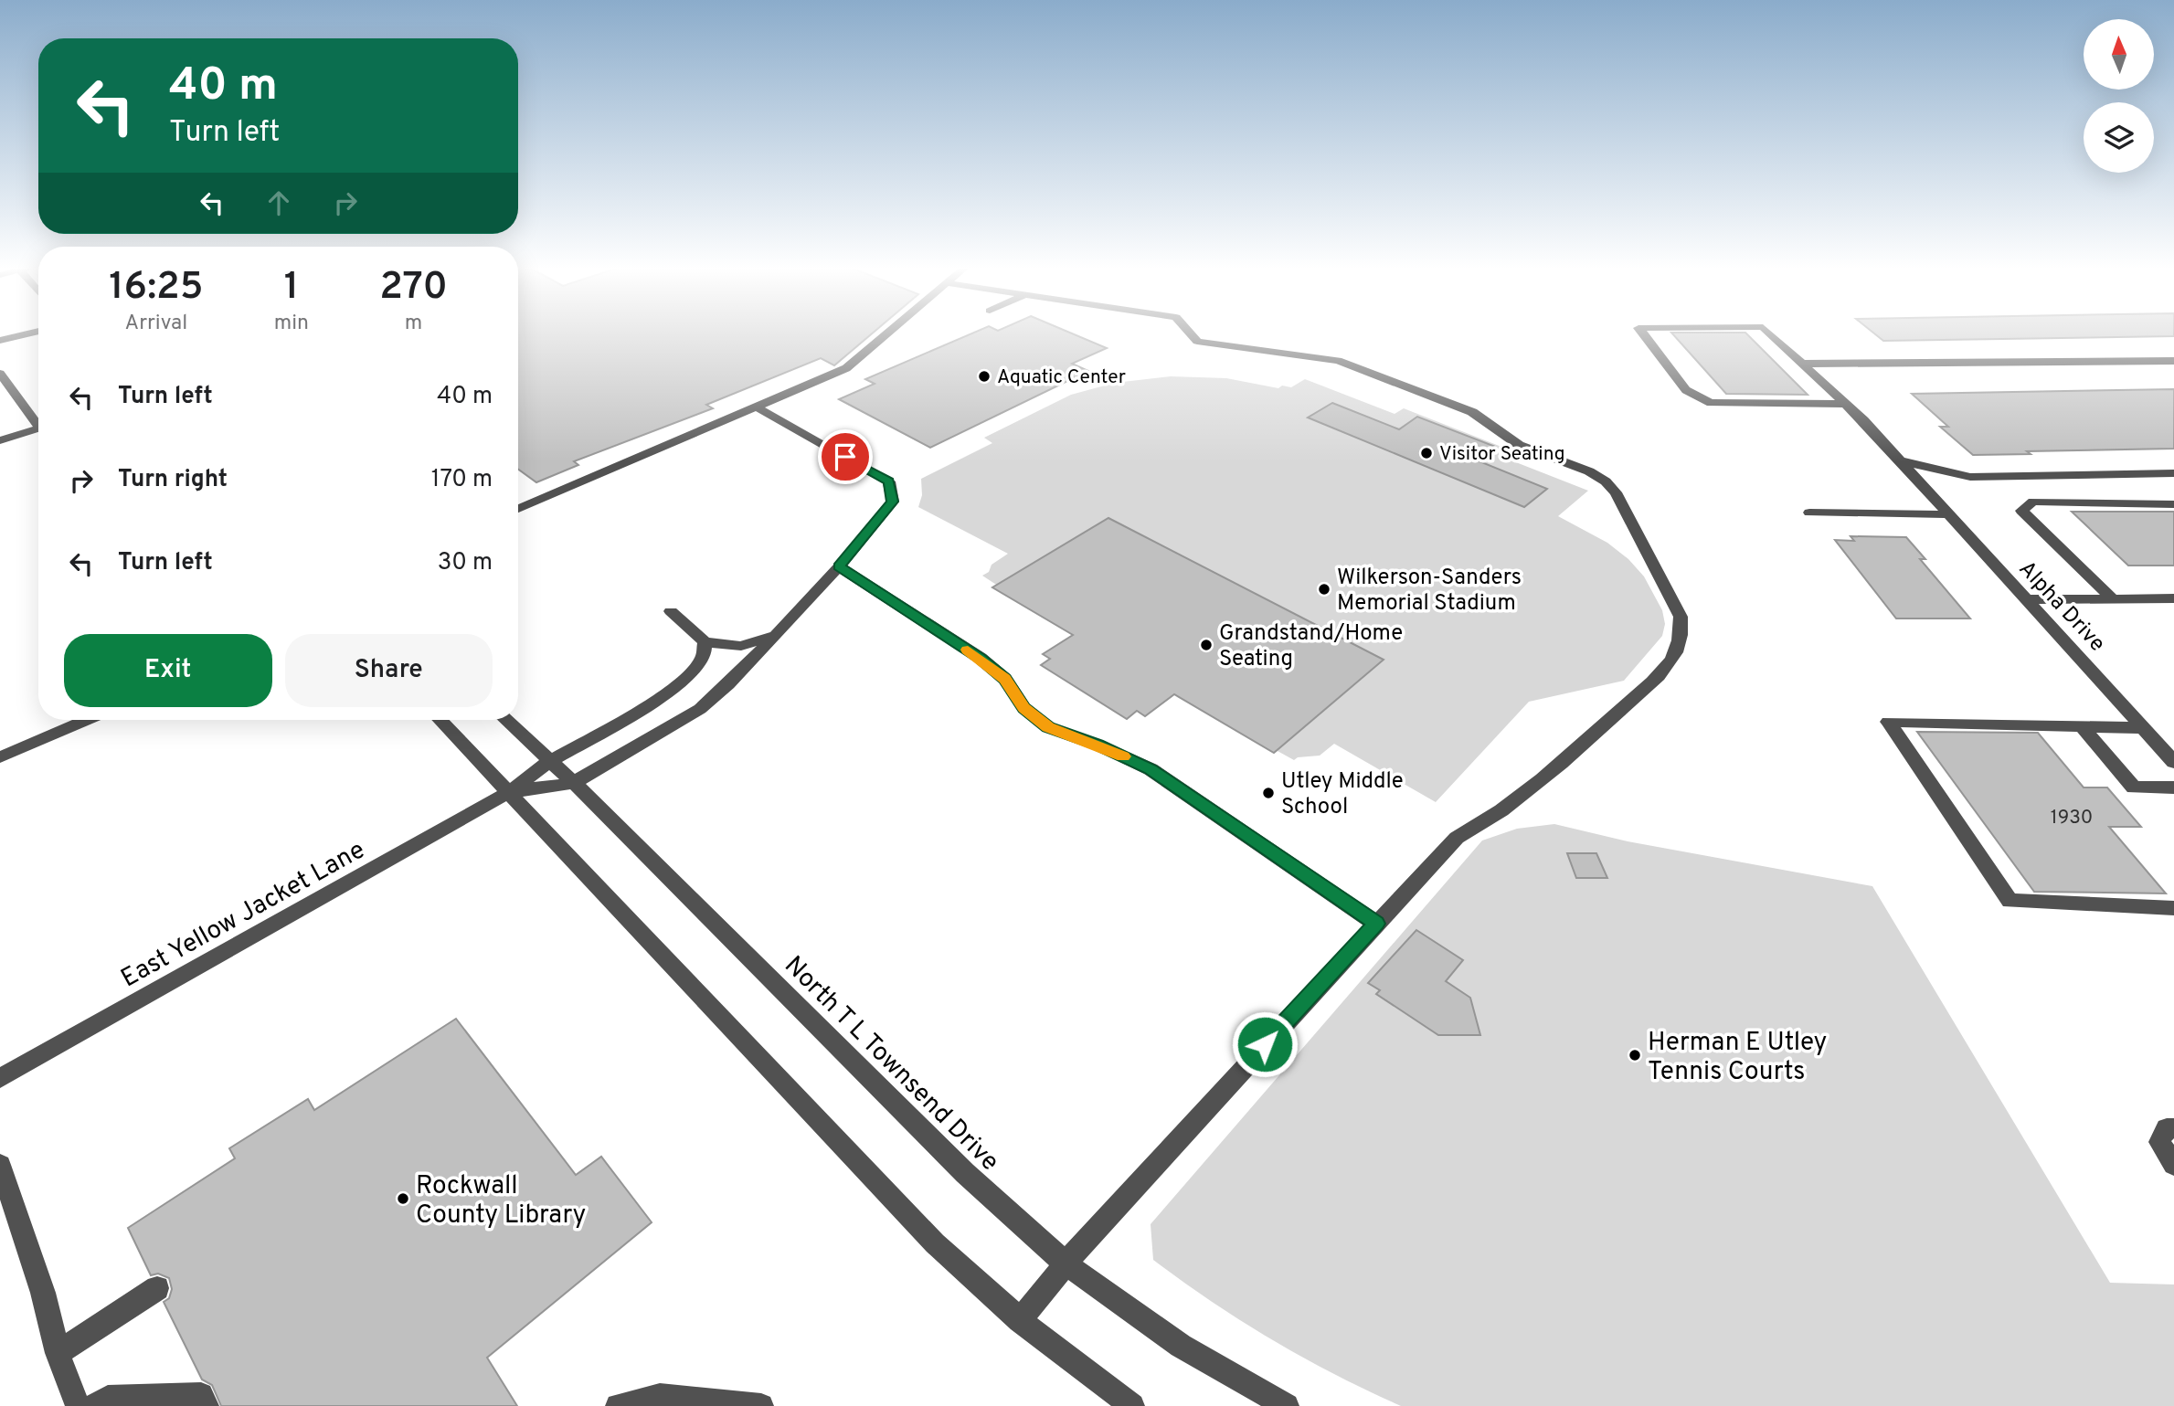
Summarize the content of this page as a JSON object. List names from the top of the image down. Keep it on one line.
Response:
{"streets":{"street":["Alpha Drive","East Yellow Jacket Lane","North T L Townsend Drive"]},"places":["Aquatic Center","Visitor Seating","Wilkerson-Sanders Memorial Stadium","Grandstand/Home Seating","Utley Middle School","Herman E Utley Tennis Courts","Rockwall County Library"],"house_numbers":["1930"],"north":"top","page":{"turn":["40 m","Turn left"],"eta":["16:25","Arrival","1","min","270","m"],"list":[{"name":"Turn left","value":"40 m"},{"name":"Turn right","value":"170 m"},{"name":"Turn left","value":"30 m"}],"buttons":["Exit","Share"]}}
